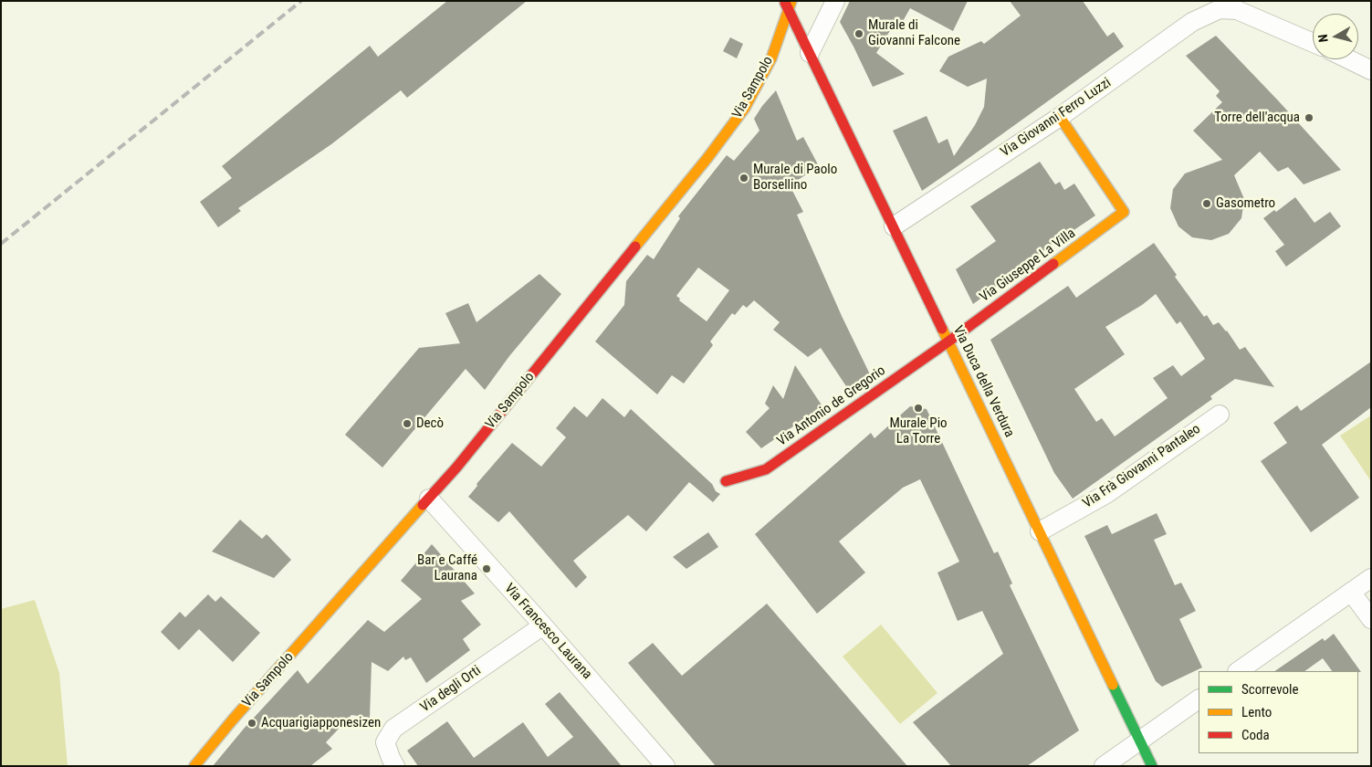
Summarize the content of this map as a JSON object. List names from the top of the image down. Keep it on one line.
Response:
{"streets":{"street":["Via Sampolo","Via Giovanni Ferro Luzzi","Via Giuseppe La Villa","Via Duca della Verdura","Via Antonio de Gregorio","Via Frà Giovanni Pantaleo","Via Francesco Laurana","Via degli Orti"]},"crossings":[["Via Sampolo","Via Duca della Verdura"],["Via Sampolo","Via Francesco Laurana"],["Via Giovanni Ferro Luzzi","Via Giuseppe La Villa"],["Via Giovanni Ferro Luzzi","Via Duca della Verdura"],["Via Giuseppe La Villa","Via Duca della Verdura"],["Via Giuseppe La Villa","Via Antonio de Gregorio"],["Via Duca della Verdura","Via Antonio de Gregorio"],["Via Duca della Verdura","Via Frà Giovanni Pantaleo"],["Via Francesco Laurana","Via degli Orti"]],"places":["Murale di Giovanni Falcone","Torre dell'acqua","Murale di Paolo Borsellino","Gasometro","Murale Pio La Torre","Decò","Bar e Caffé Laurana","Acquarigiapponesizen"],"legend":["Scorrevole","Lento","Coda"],"north":"left"}
